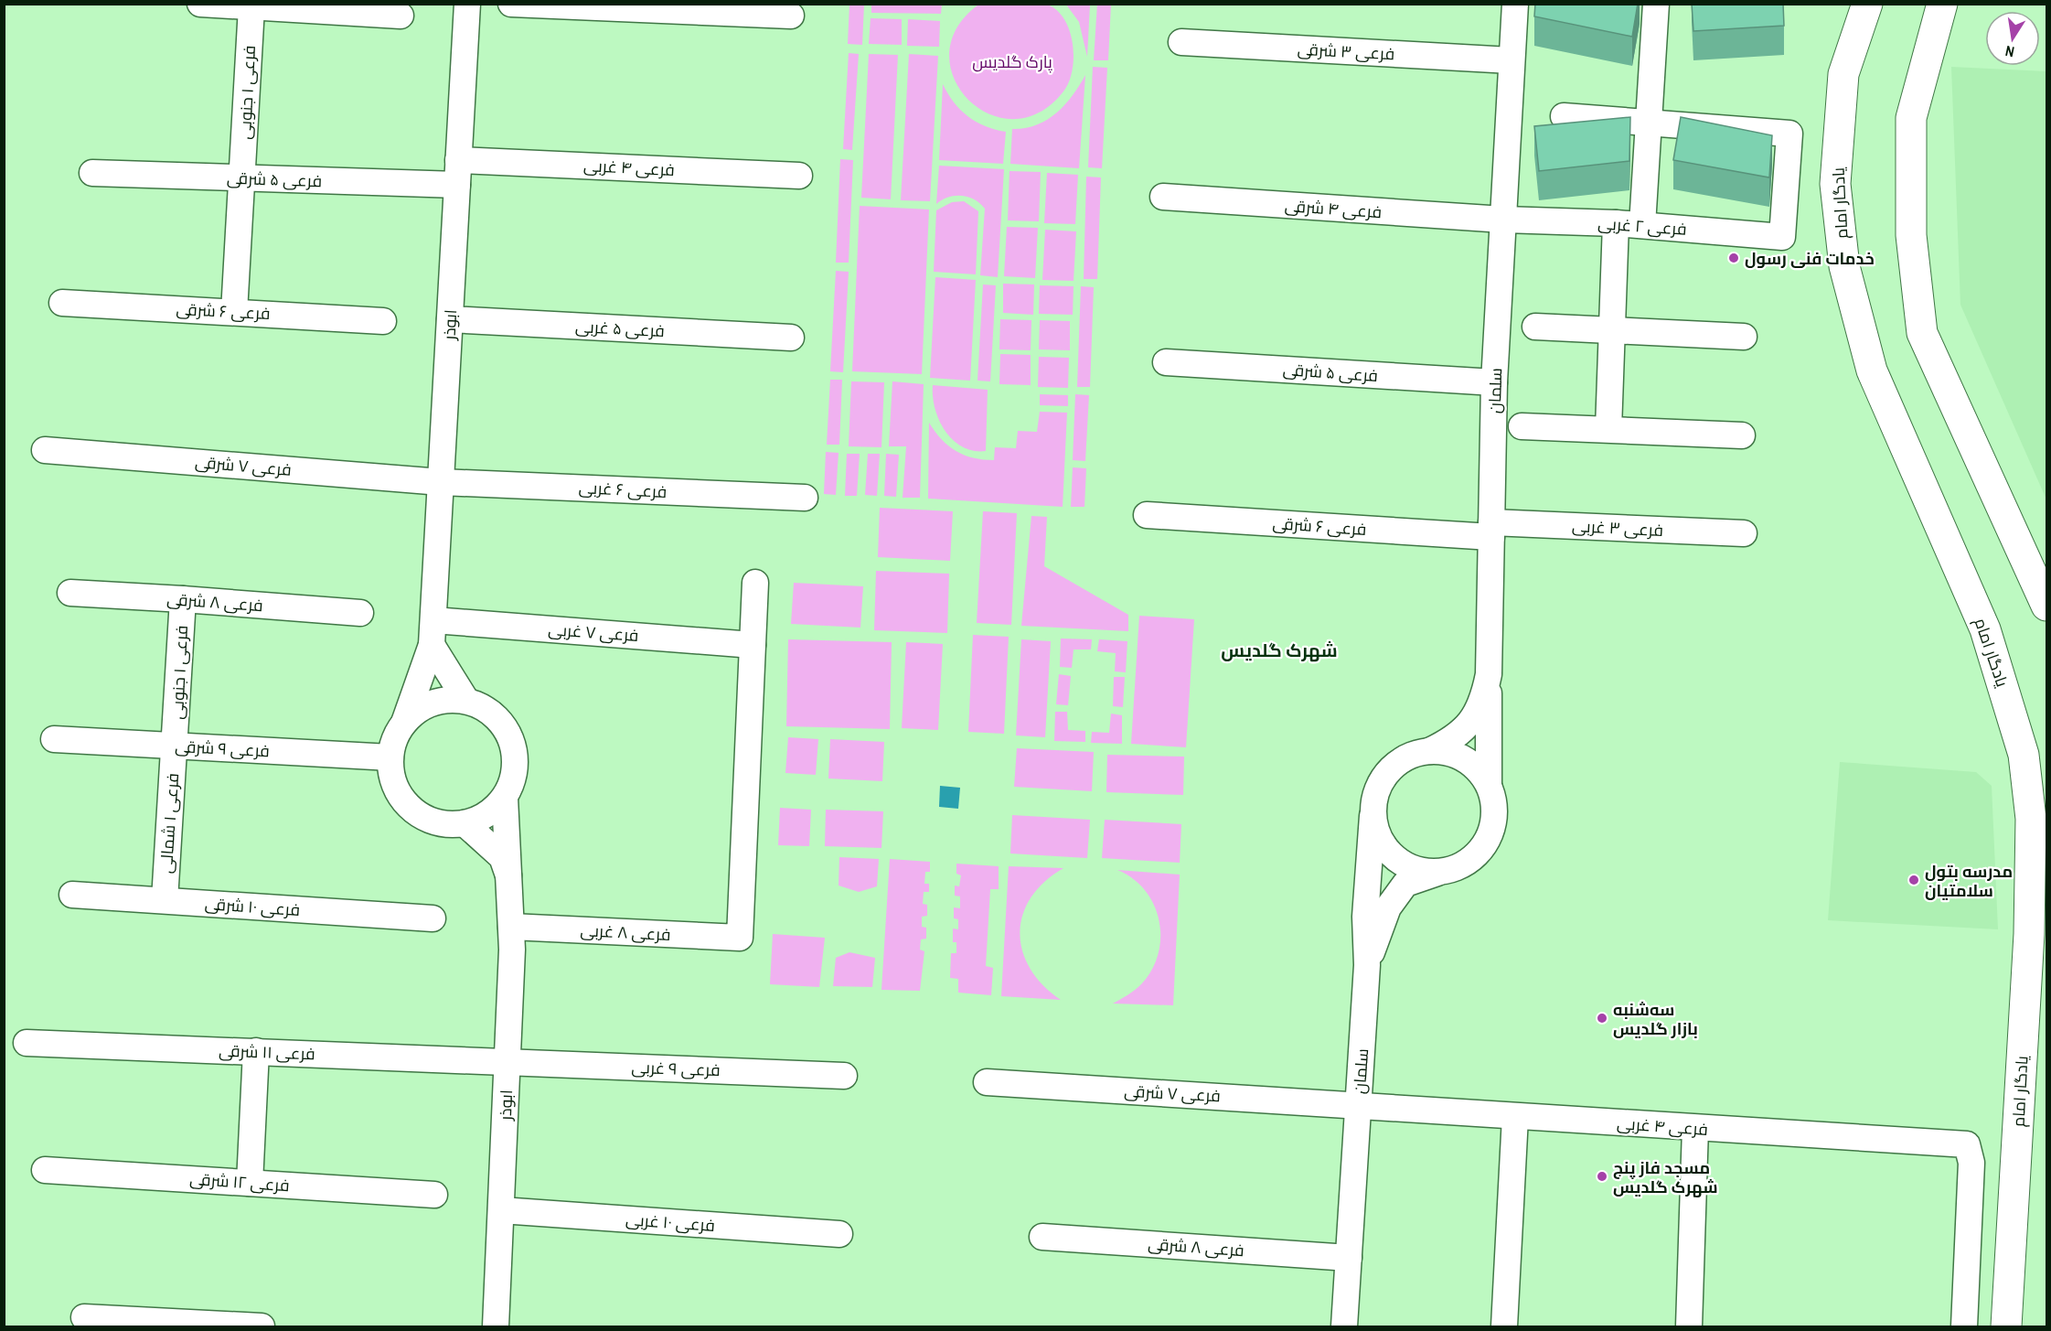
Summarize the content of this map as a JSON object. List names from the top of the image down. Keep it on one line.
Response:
{"streets":{"main road":["یادگار امام"],"street":["فرعی ۳ شرقی","فرعی ۱ جنوبی","فرعی ۴ غربی","فرعی ۵ شرقی","فرعی ۴ شرقی","فرعی ۲ غربی","فرعی ۶ شرقی","ابوذر","فرعی ۵ غربی","سلمان","فرعی ۷ شرقی","فرعی ۶ غربی","فرعی ۳ غربی","فرعی ۸ شرقی","فرعی ۷ غربی","فرعی ۹ شرقی","فرعی ۱ شمالی","فرعی ۱۰ شرقی","فرعی ۸ غربی","فرعی ۱۱ شرقی","فرعی ۹ غربی","فرعی ۱۲ شرقی","فرعی ۱۰ غربی"]},"crossings":[["فرعی ۳ شرقی","سلمان"],["فرعی ۱ جنوبی","فرعی ۵ شرقی"],["فرعی ۱ جنوبی","فرعی ۸ شرقی"],["فرعی ۱ جنوبی","فرعی ۹ شرقی"],["فرعی ۱ جنوبی","فرعی ۱ شمالی"],["فرعی ۴ غربی","فرعی ۵ شرقی"],["فرعی ۴ غربی","ابوذر"],["فرعی ۴ غربی","سلمان"],["فرعی ۴ غربی","فرعی ۷ شرقی"],["فرعی ۵ شرقی","ابوذر"],["فرعی ۵ شرقی","سلمان"],["فرعی ۴ شرقی","فرعی ۲ غربی"],["فرعی ۴ شرقی","سلمان"],["فرعی ۲ غربی","سلمان"],["فرعی ۶ شرقی","سلمان"],["فرعی ۶ شرقی","فرعی ۳ غربی"],["ابوذر","فرعی ۵ غربی"],["ابوذر","فرعی ۷ شرقی"],["ابوذر","فرعی ۶ غربی"],["ابوذر","فرعی ۷ غربی"],["ابوذر","فرعی ۹ شرقی"],["ابوذر","فرعی ۸ غربی"],["ابوذر","فرعی ۱۱ شرقی"],["ابوذر","فرعی ۹ غربی"],["ابوذر","فرعی ۱۰ غربی"],["سلمان","فرعی ۷ شرقی"],["سلمان","فرعی ۳ غربی"],["سلمان","فرعی ۸ شرقی"],["فرعی ۷ شرقی","فرعی ۶ غربی"],["فرعی ۷ غربی","فرعی ۸ غربی"],["فرعی ۹ شرقی","فرعی ۱ شمالی"],["فرعی ۱ شمالی","فرعی ۱۰ شرقی"],["فرعی ۱۱ شرقی","فرعی ۹ غربی"]],"districts":["شهرک گلدیس"],"parks":["پارک گلدیس"],"places":["خدمات فنی رسول","مدرسه بتول سلامتیان","سه‌شنبه بازار گلدیس","مسجد فاز پنج شهرک گلدیس"],"north":"bottom"}
